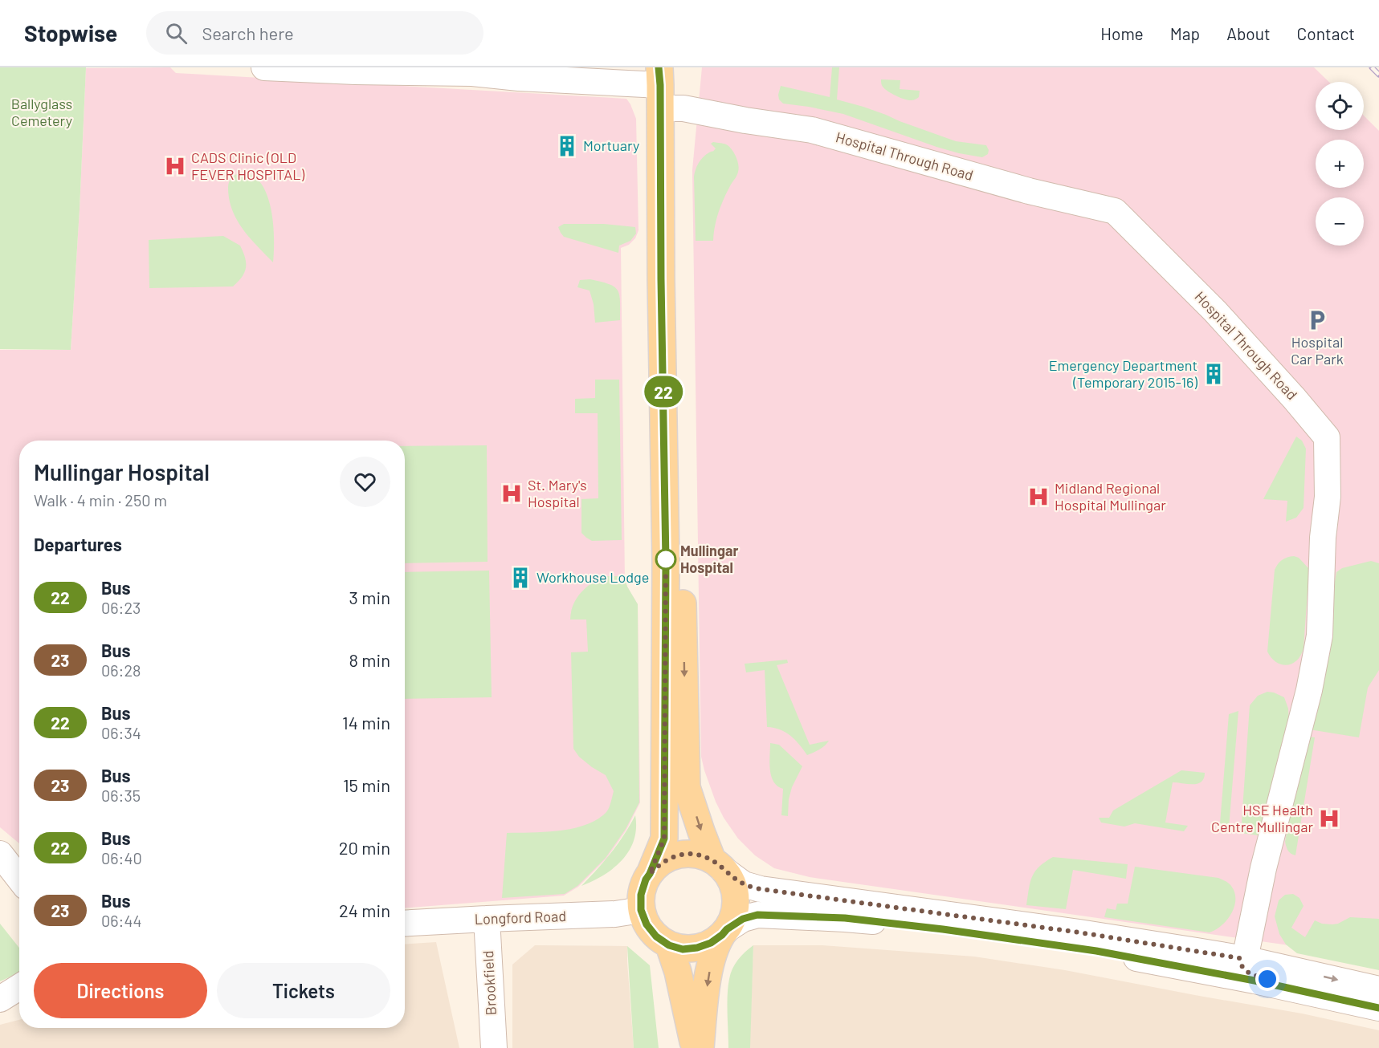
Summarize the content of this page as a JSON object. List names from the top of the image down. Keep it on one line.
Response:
{"streets":{"street":["Hospital Through Road","Longford Road","Brookfield"]},"crossings":[["Longford Road","Brookfield"]],"parks":["Ballyglass Cemetery"],"places":{"building":["Mortuary","Emergency Department (Temporary 2015-16)","Workhouse Lodge"],"hospital":["CADS Clinic (OLD FEVER HOSPITAL)","St. Mary's Hospital","Midland Regional Hospital Mullingar","HSE Health Centre Mullingar"],"parking":["Hospital Car Park"],"other":["Mullingar Hospital"]},"lines":["bus line 22"],"page":{"header":"Stopwise","search":"Search here","nav":["Home","Map","About","Contact"],"on_map":"22","map_buttons":["+","−"],"heading":[["Mullingar Hospital","Walk · 4 min · 250 m"],"Departures"],"list":[{"mark":"22","name":"Bus","note":"06:23","value":"3 min"},{"mark":"23","name":"Bus","note":"06:28","value":"8 min"},{"mark":"22","name":"Bus","note":"06:34","value":"14 min"},{"mark":"23","name":"Bus","note":"06:35","value":"15 min"},{"mark":"22","name":"Bus","note":"06:40","value":"20 min"},{"mark":"23","name":"Bus","note":"06:44","value":"24 min"}],"buttons":["Directions","Tickets"]}}
